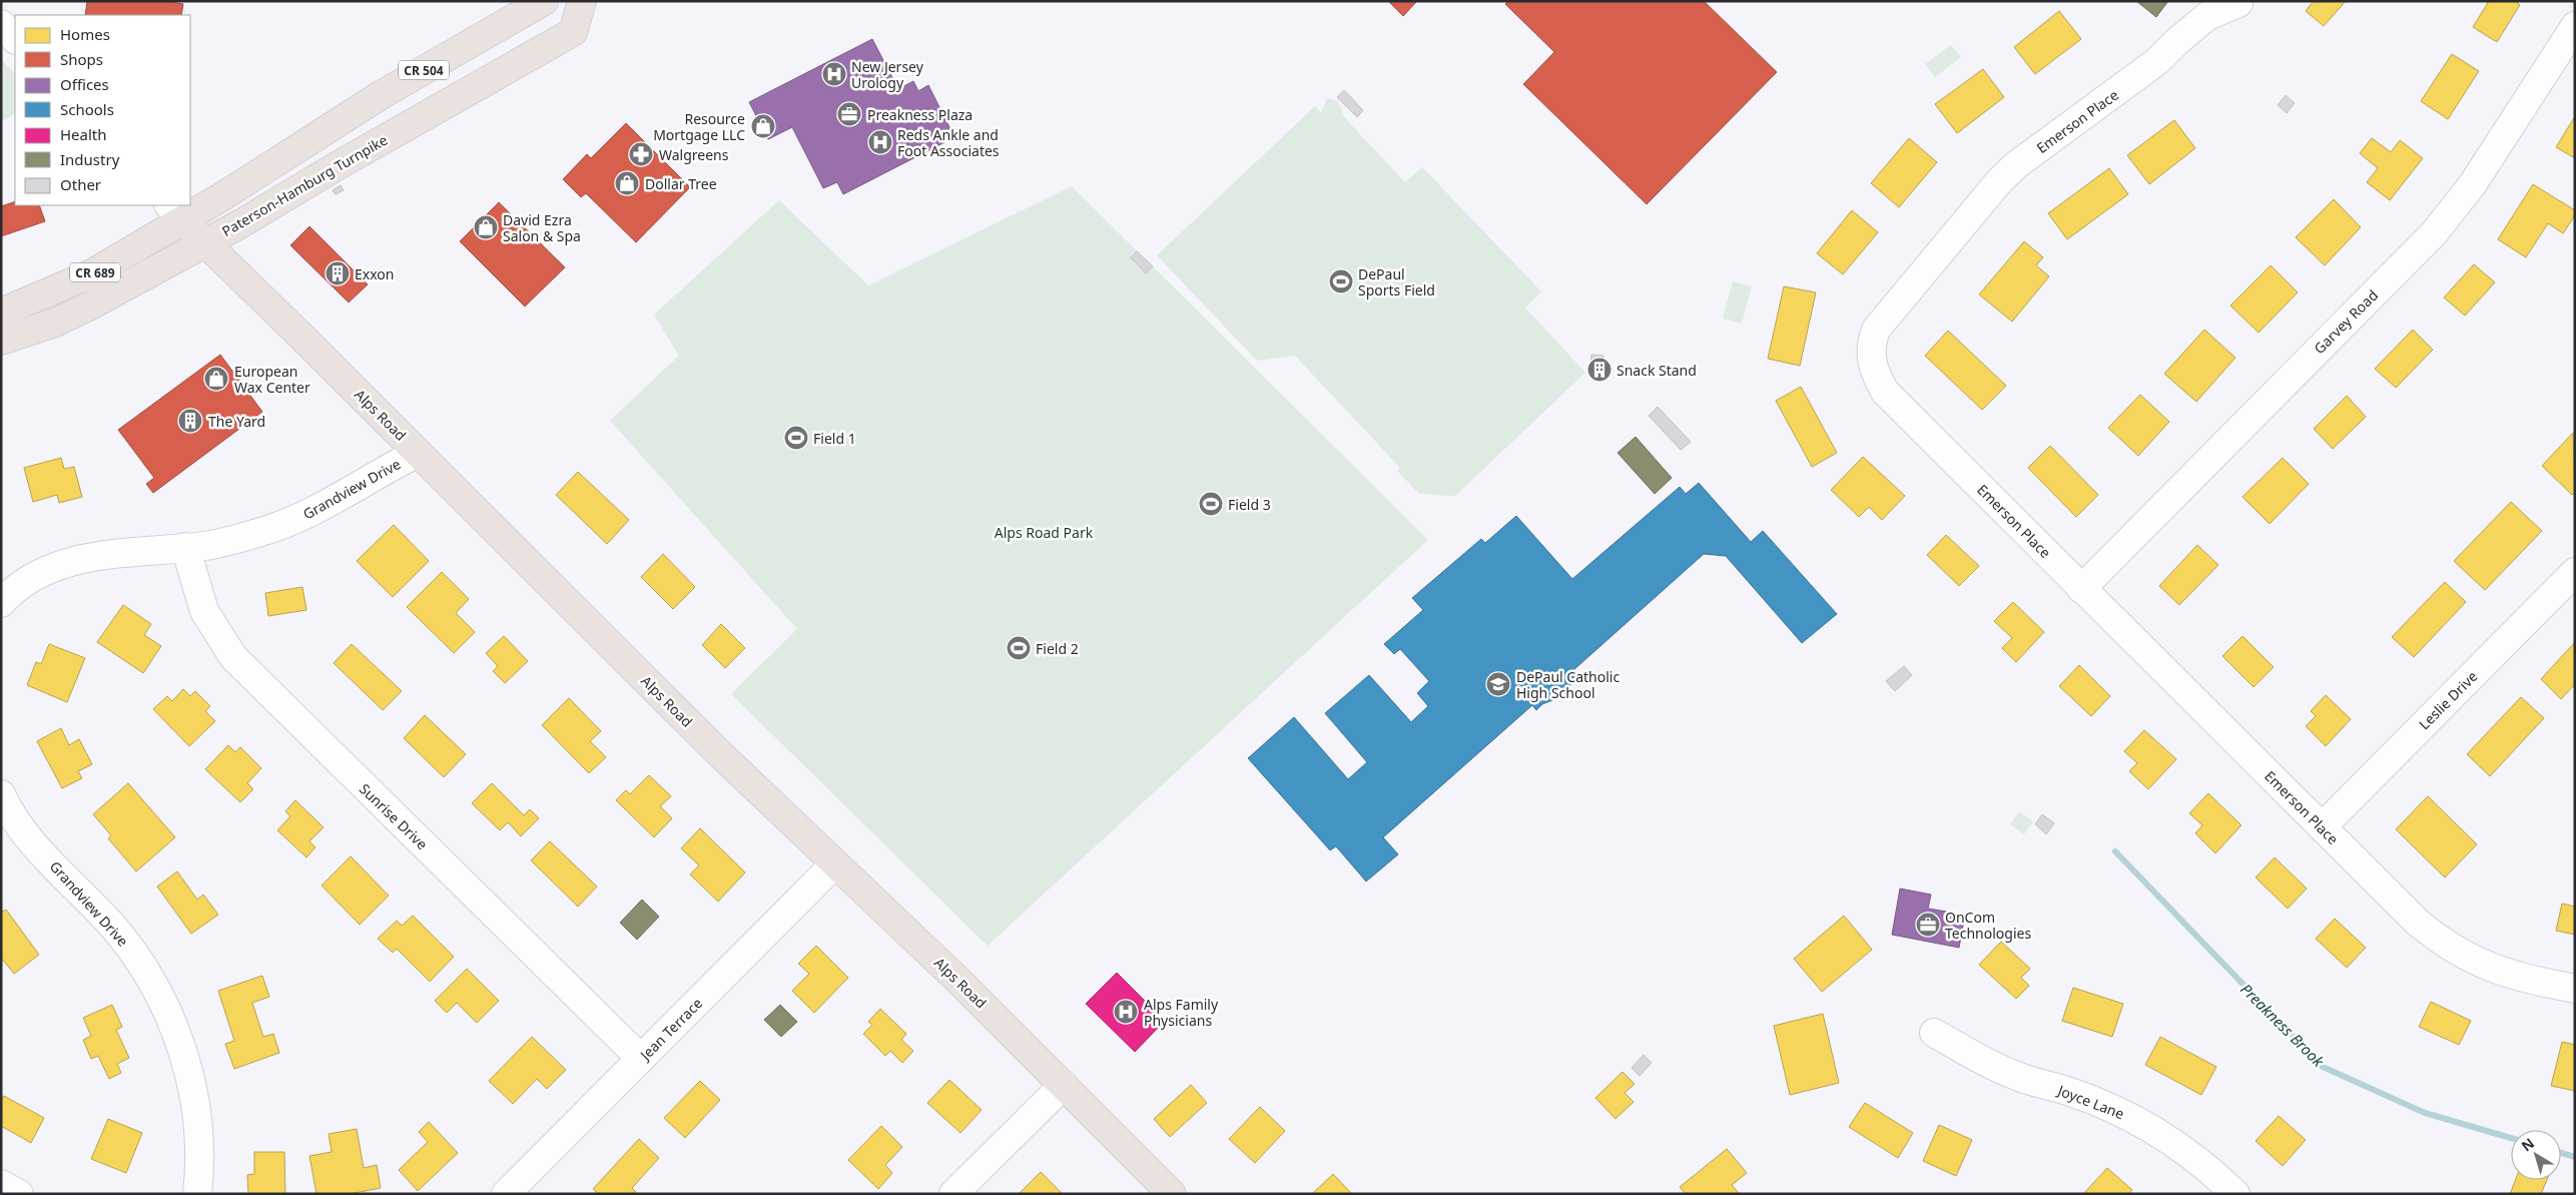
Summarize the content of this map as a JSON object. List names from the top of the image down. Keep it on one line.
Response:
{"streets":{"main road":["CR 504","Paterson-Hamburg Turnpike","CR 689","Alps Road"],"street":["Emerson Place","Garvey Road","Grandview Drive","Leslie Drive","Sunrise Drive","Jean Terrace","Joyce Lane"]},"crossings":[["CR 504","CR 689"],["CR 504","Alps Road"],["Emerson Place","Garvey Road"],["Emerson Place","Leslie Drive"],["Paterson-Hamburg Turnpike","Alps Road"],["CR 689","Alps Road"],["Alps Road","Grandview Drive"],["Alps Road","Jean Terrace"],["Grandview Drive","Sunrise Drive"],["Sunrise Drive","Jean Terrace"]],"water":["Preakness Brook"],"parks":["Alps Road Park"],"places":{"hospital":["New Jersey Urology","Reds Ankle and Foot Associates","Alps Family Physicians"],"office":["Preakness Plaza","OnCom Technologies"],"shop":["Resource Mortgage LLC","Dollar Tree","David Ezra Salon & Spa","European Wax Center"],"pharmacy":["Walgreens"],"building":["Exxon","Snack Stand","The Yard"],"sports":["DePaul Sports Field","Field 1","Field 3","Field 2"],"school or university":["DePaul Catholic High School"]},"legend":["Homes","Shops","Offices","Schools","Health","Industry","Other"],"north":"top left"}
